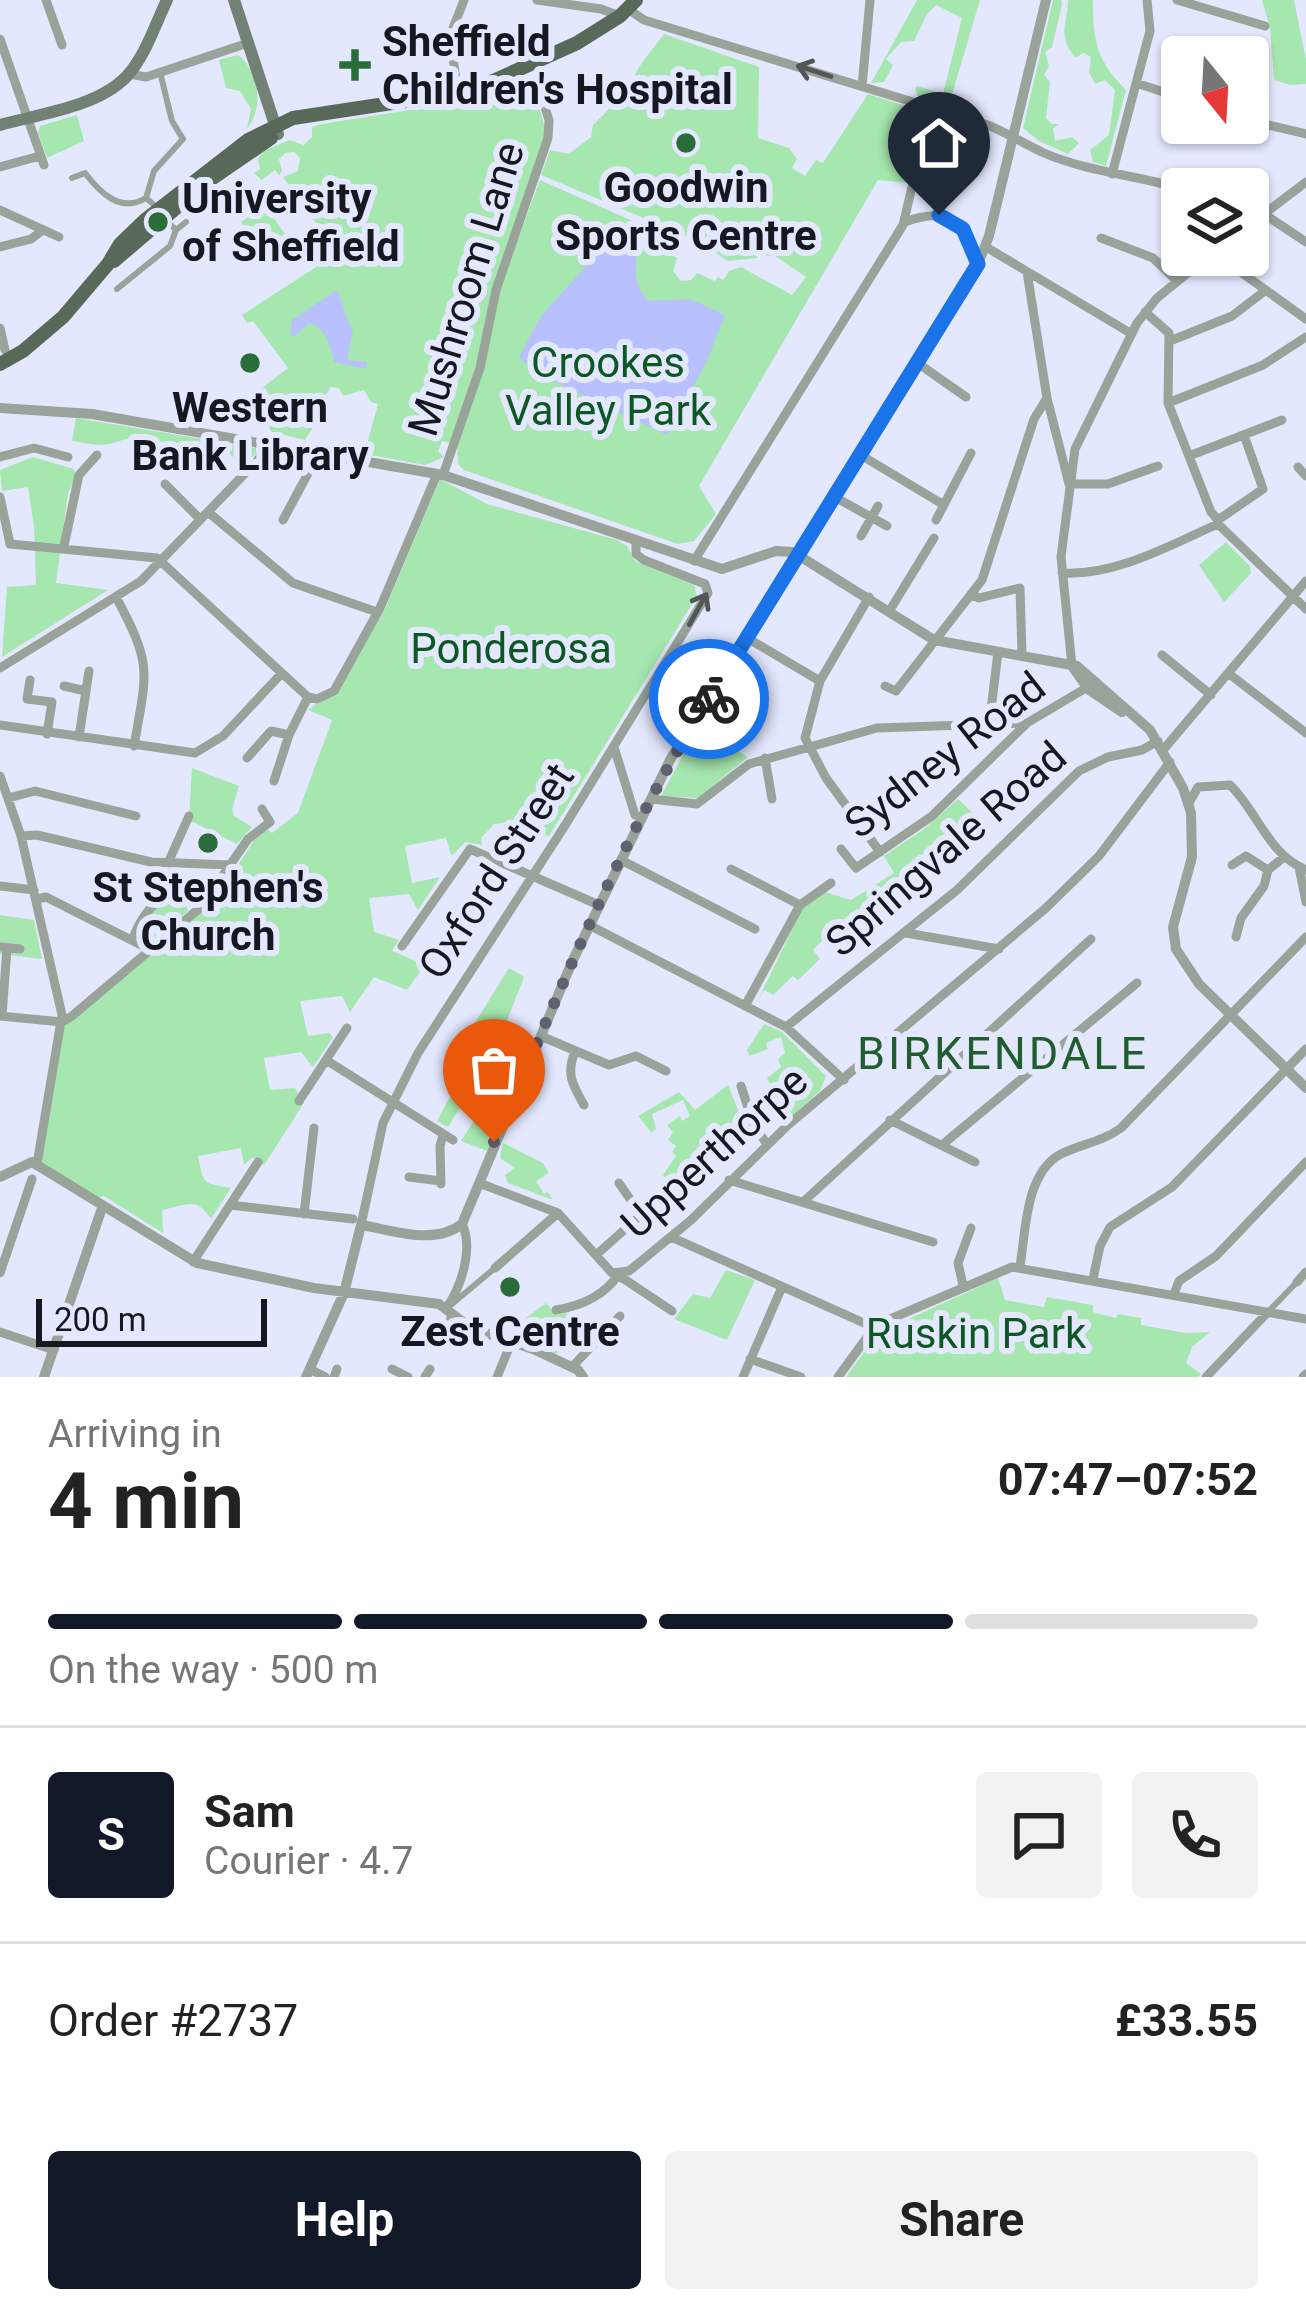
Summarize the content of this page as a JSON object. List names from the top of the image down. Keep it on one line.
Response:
{"streets":{"street":["Mushroom Lane","Sydney Road","Springvale Road","Oxford Street","Upperthorpe"]},"crossings":[["Springvale Road","Upperthorpe"]],"districts":["BIRKENDALE"],"parks":["Crookes Valley Park","Ponderosa","Ruskin Park"],"places":{"health":["Sheffield Children's Hospital"],"other":["Goodwin Sports Centre","University of Sheffield","Western Bank Library","St Stephen's Church","Zest Centre"]},"scale_bar":"200 m","north":"bottom","page":{"scale":"200 m","heading":["4 min","Arriving in","07:47–07:52"],"panel":["Sam","Courier · 4.7","Order #2737","£33.55"],"bar":"On the way · 500 m","round":"S","buttons":["Help","Share"]}}
